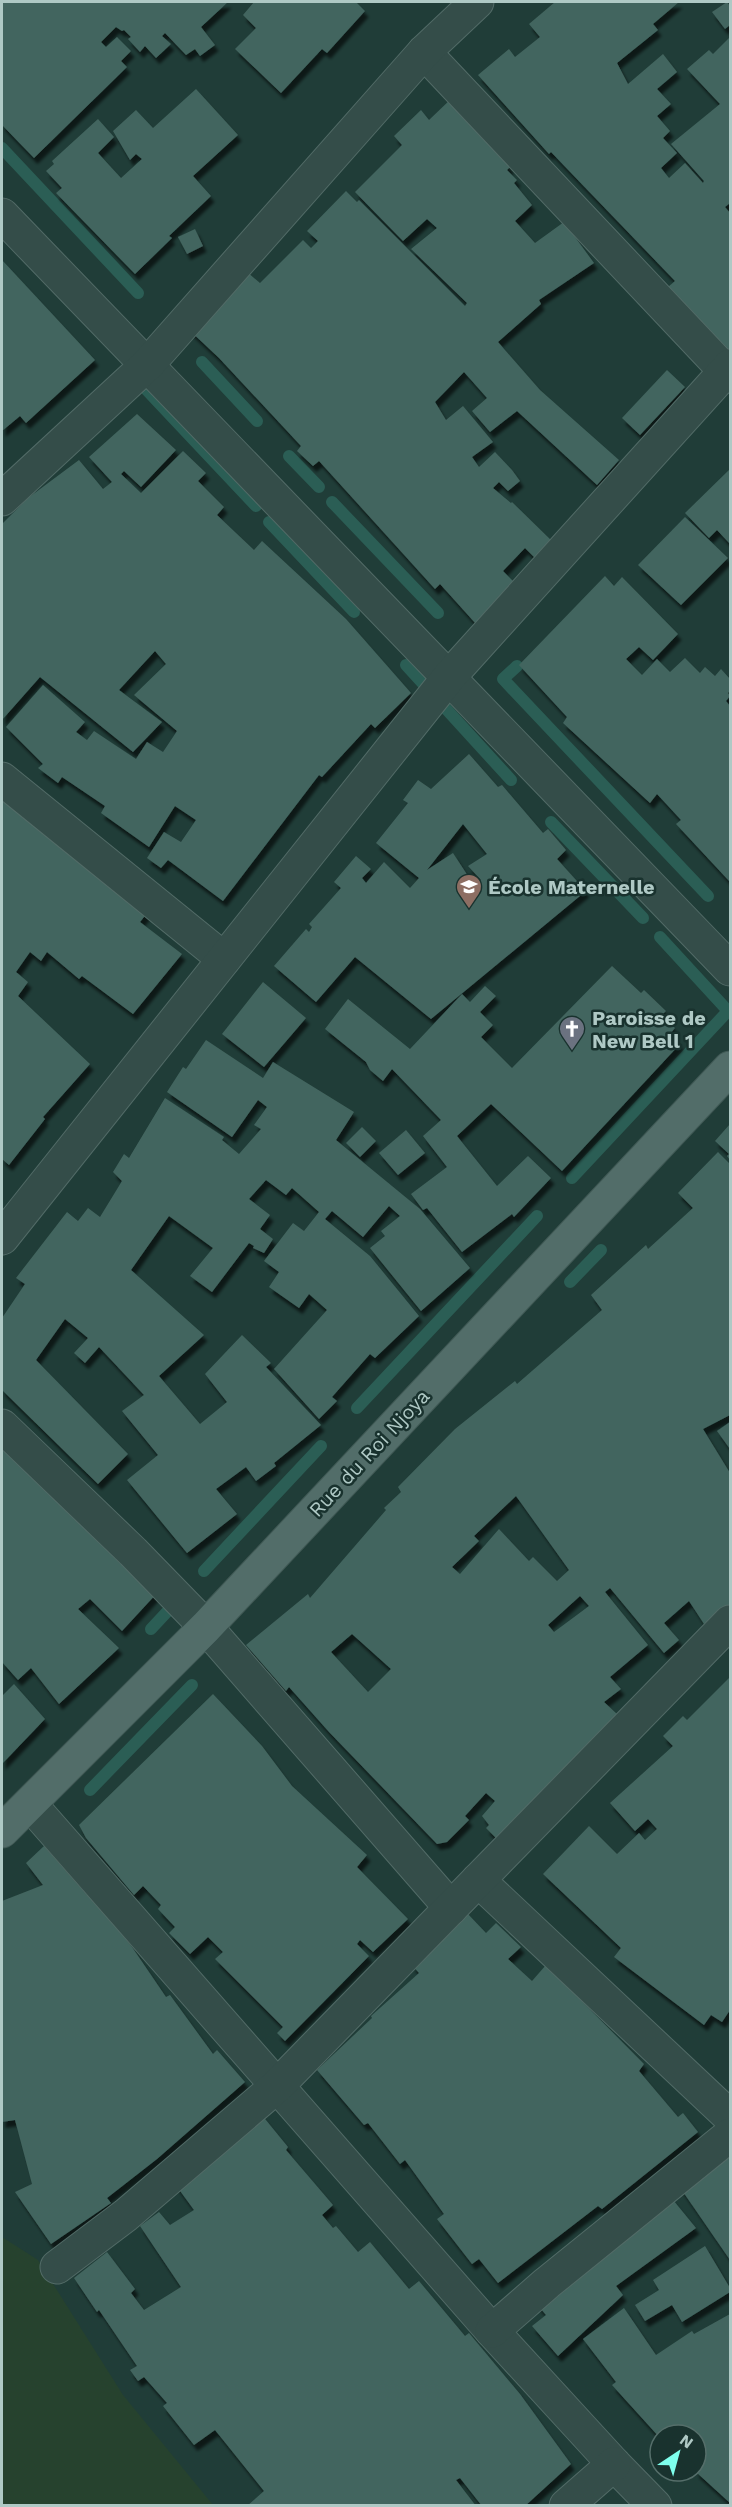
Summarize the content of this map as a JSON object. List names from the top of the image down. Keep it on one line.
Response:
{"streets":{"main road":["Rue du Roi Njoya"]},"places":{"school or university":["École Maternelle"],"church":["Paroisse de New Bell 1"]},"north":"top right"}
